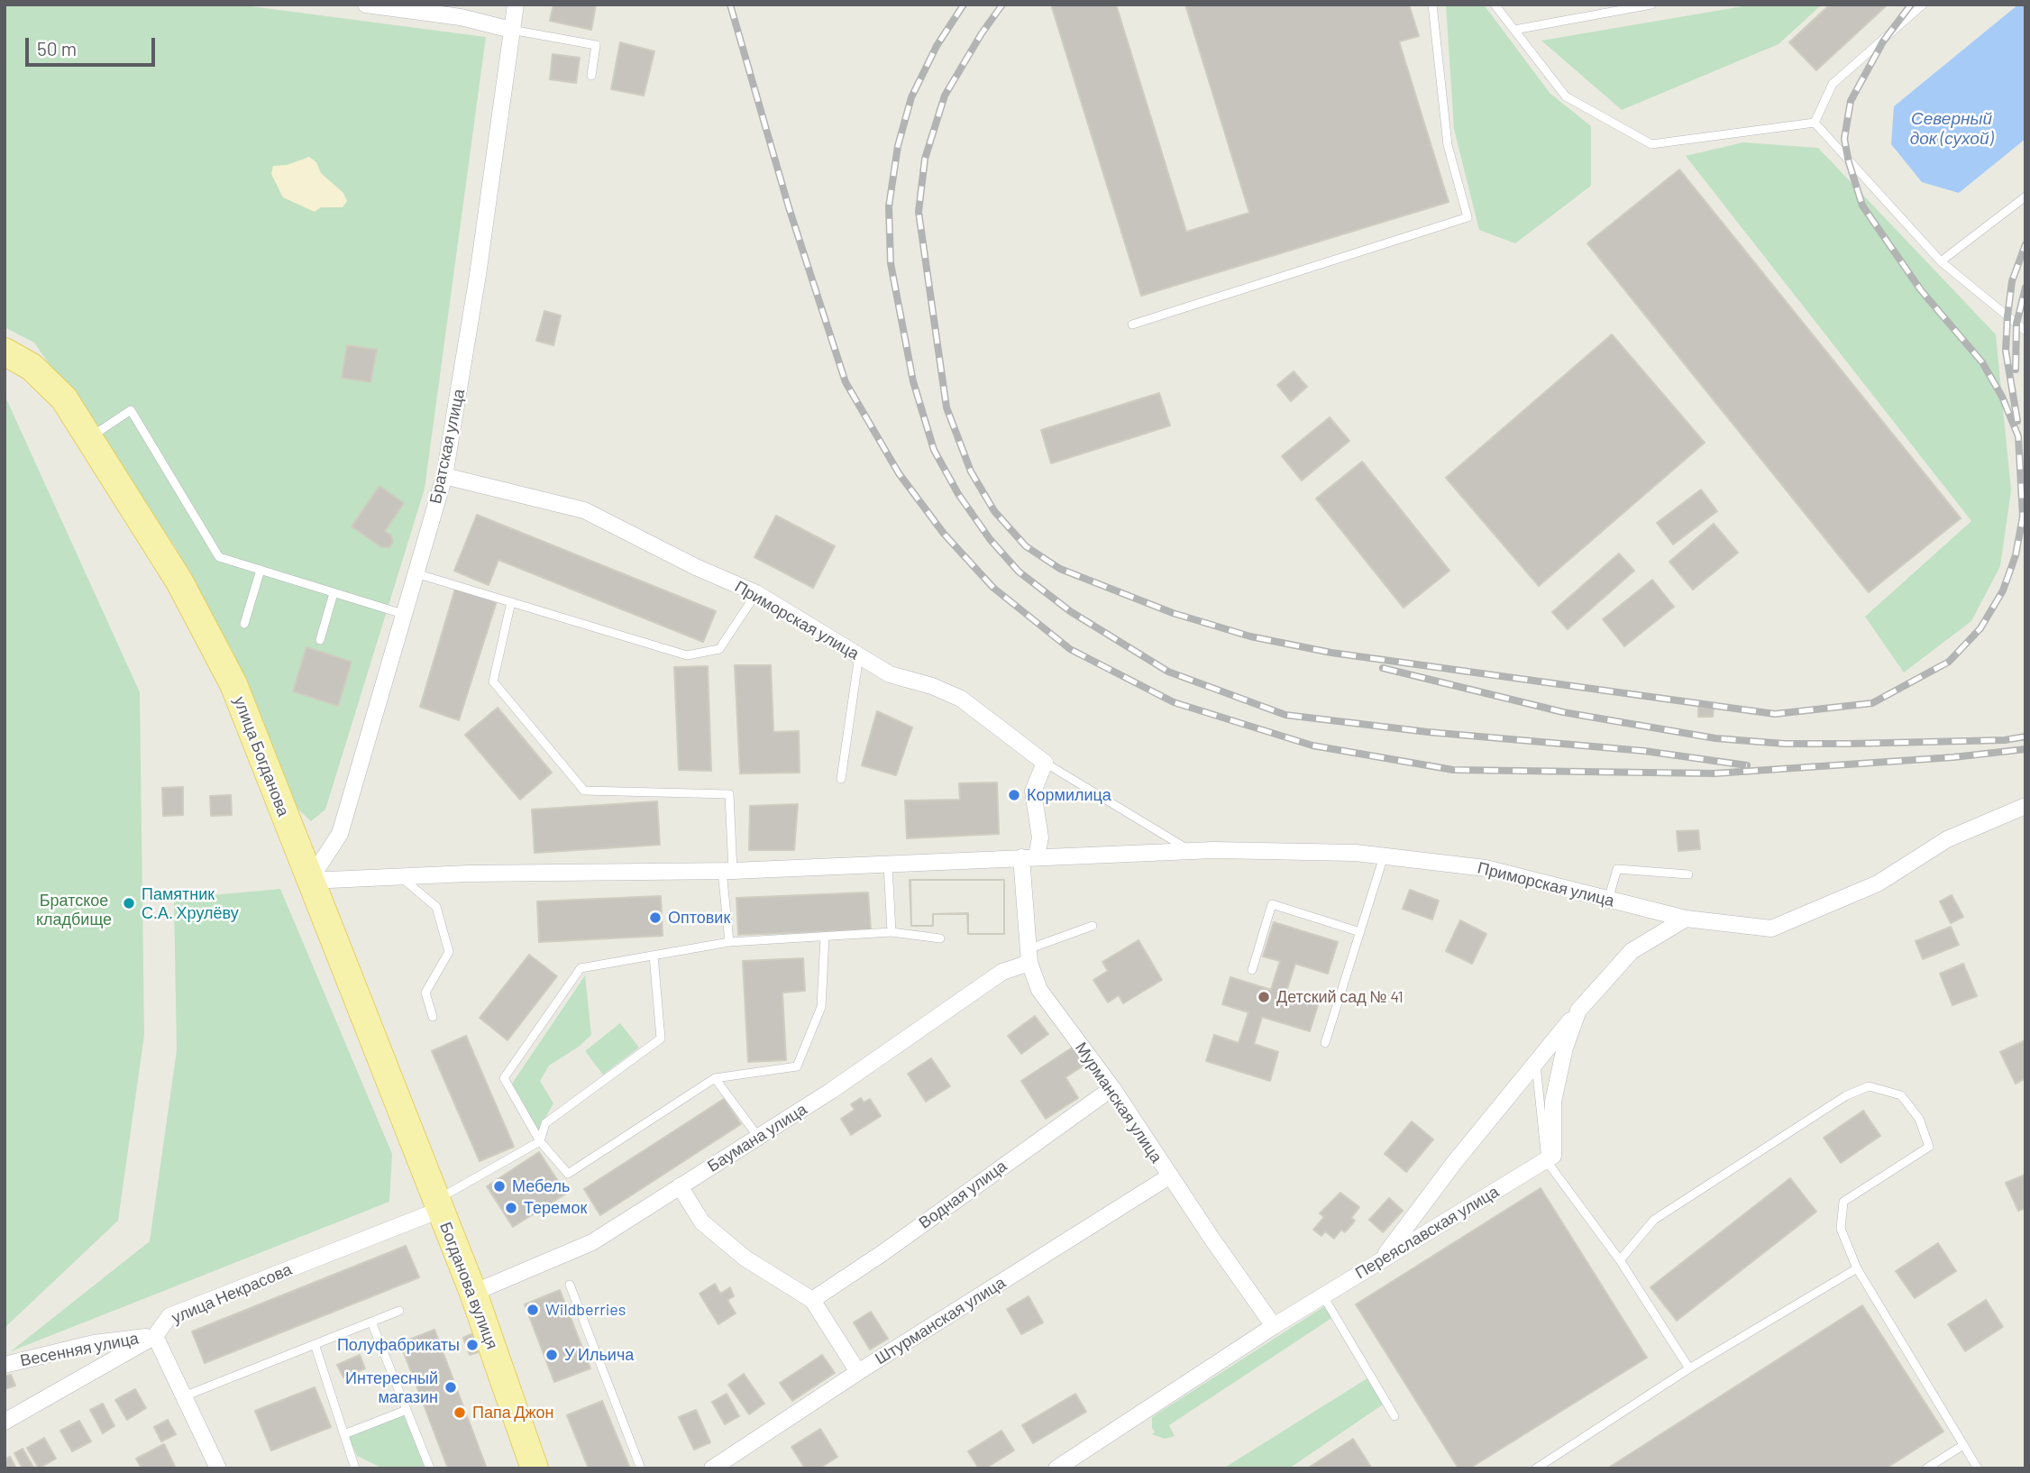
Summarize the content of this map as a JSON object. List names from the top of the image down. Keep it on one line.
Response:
{"streets":{"main road":["улица Богданова","Богданова вулиця"],"street":["Братская улица","Приморская улица","Мурманская улица","Баумана улица","Водная улица","Переяславская улица","улица Некрасова","Штурманская улица","Весенняя улица"]},"crossings":[["Братская улица","Приморская улица"],["Братская улица","улица Богданова"],["Приморская улица","улица Богданова"],["Приморская улица","Мурманская улица"],["улица Богданова","Богданова вулиця"],["улица Богданова","улица Некрасова"],["Мурманская улица","Баумана улица"],["Мурманская улица","Водная улица"],["Мурманская улица","Переяславская улица"],["Мурманская улица","Штурманская улица"],["Баумана улица","Богданова вулиця"],["Богданова вулиця","улица Некрасова"],["улица Некрасова","Весенняя улица"]],"water":["Северный док (сухой)"],"parks":["Братское кладбище"],"places":["Кормилица","Памятник С.А. Хрулёву","Оптовик","Детский сад № 41","Мебель","Теремок","Wildberries","Полуфабрикаты","У Ильича","Интересный магазин","Папа Джон"],"scale_bar":"50 m"}
